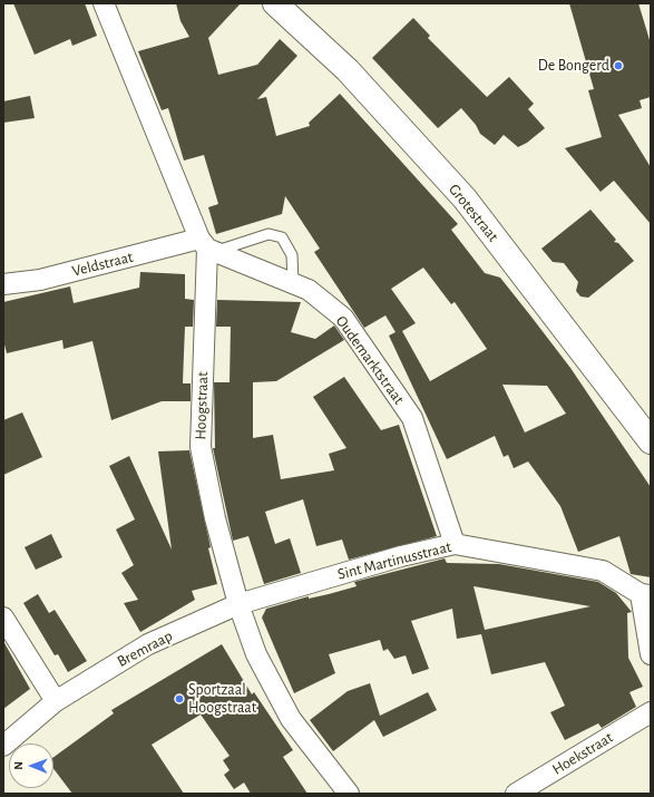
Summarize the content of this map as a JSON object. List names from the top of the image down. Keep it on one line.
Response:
{"streets":{"main road":["Grotestraat"],"street":["Veldstraat","Oudemarktstraat","Hoogstraat","Sint Martinusstraat","Bremraap","Hoekstraat"]},"crossings":[["Veldstraat","Oudemarktstraat"],["Veldstraat","Hoogstraat"],["Oudemarktstraat","Hoogstraat"],["Oudemarktstraat","Sint Martinusstraat"],["Hoogstraat","Sint Martinusstraat"],["Hoogstraat","Bremraap"],["Sint Martinusstraat","Bremraap"]],"places":["De Bongerd","Sportzaal Hoogstraat"],"north":"left"}
